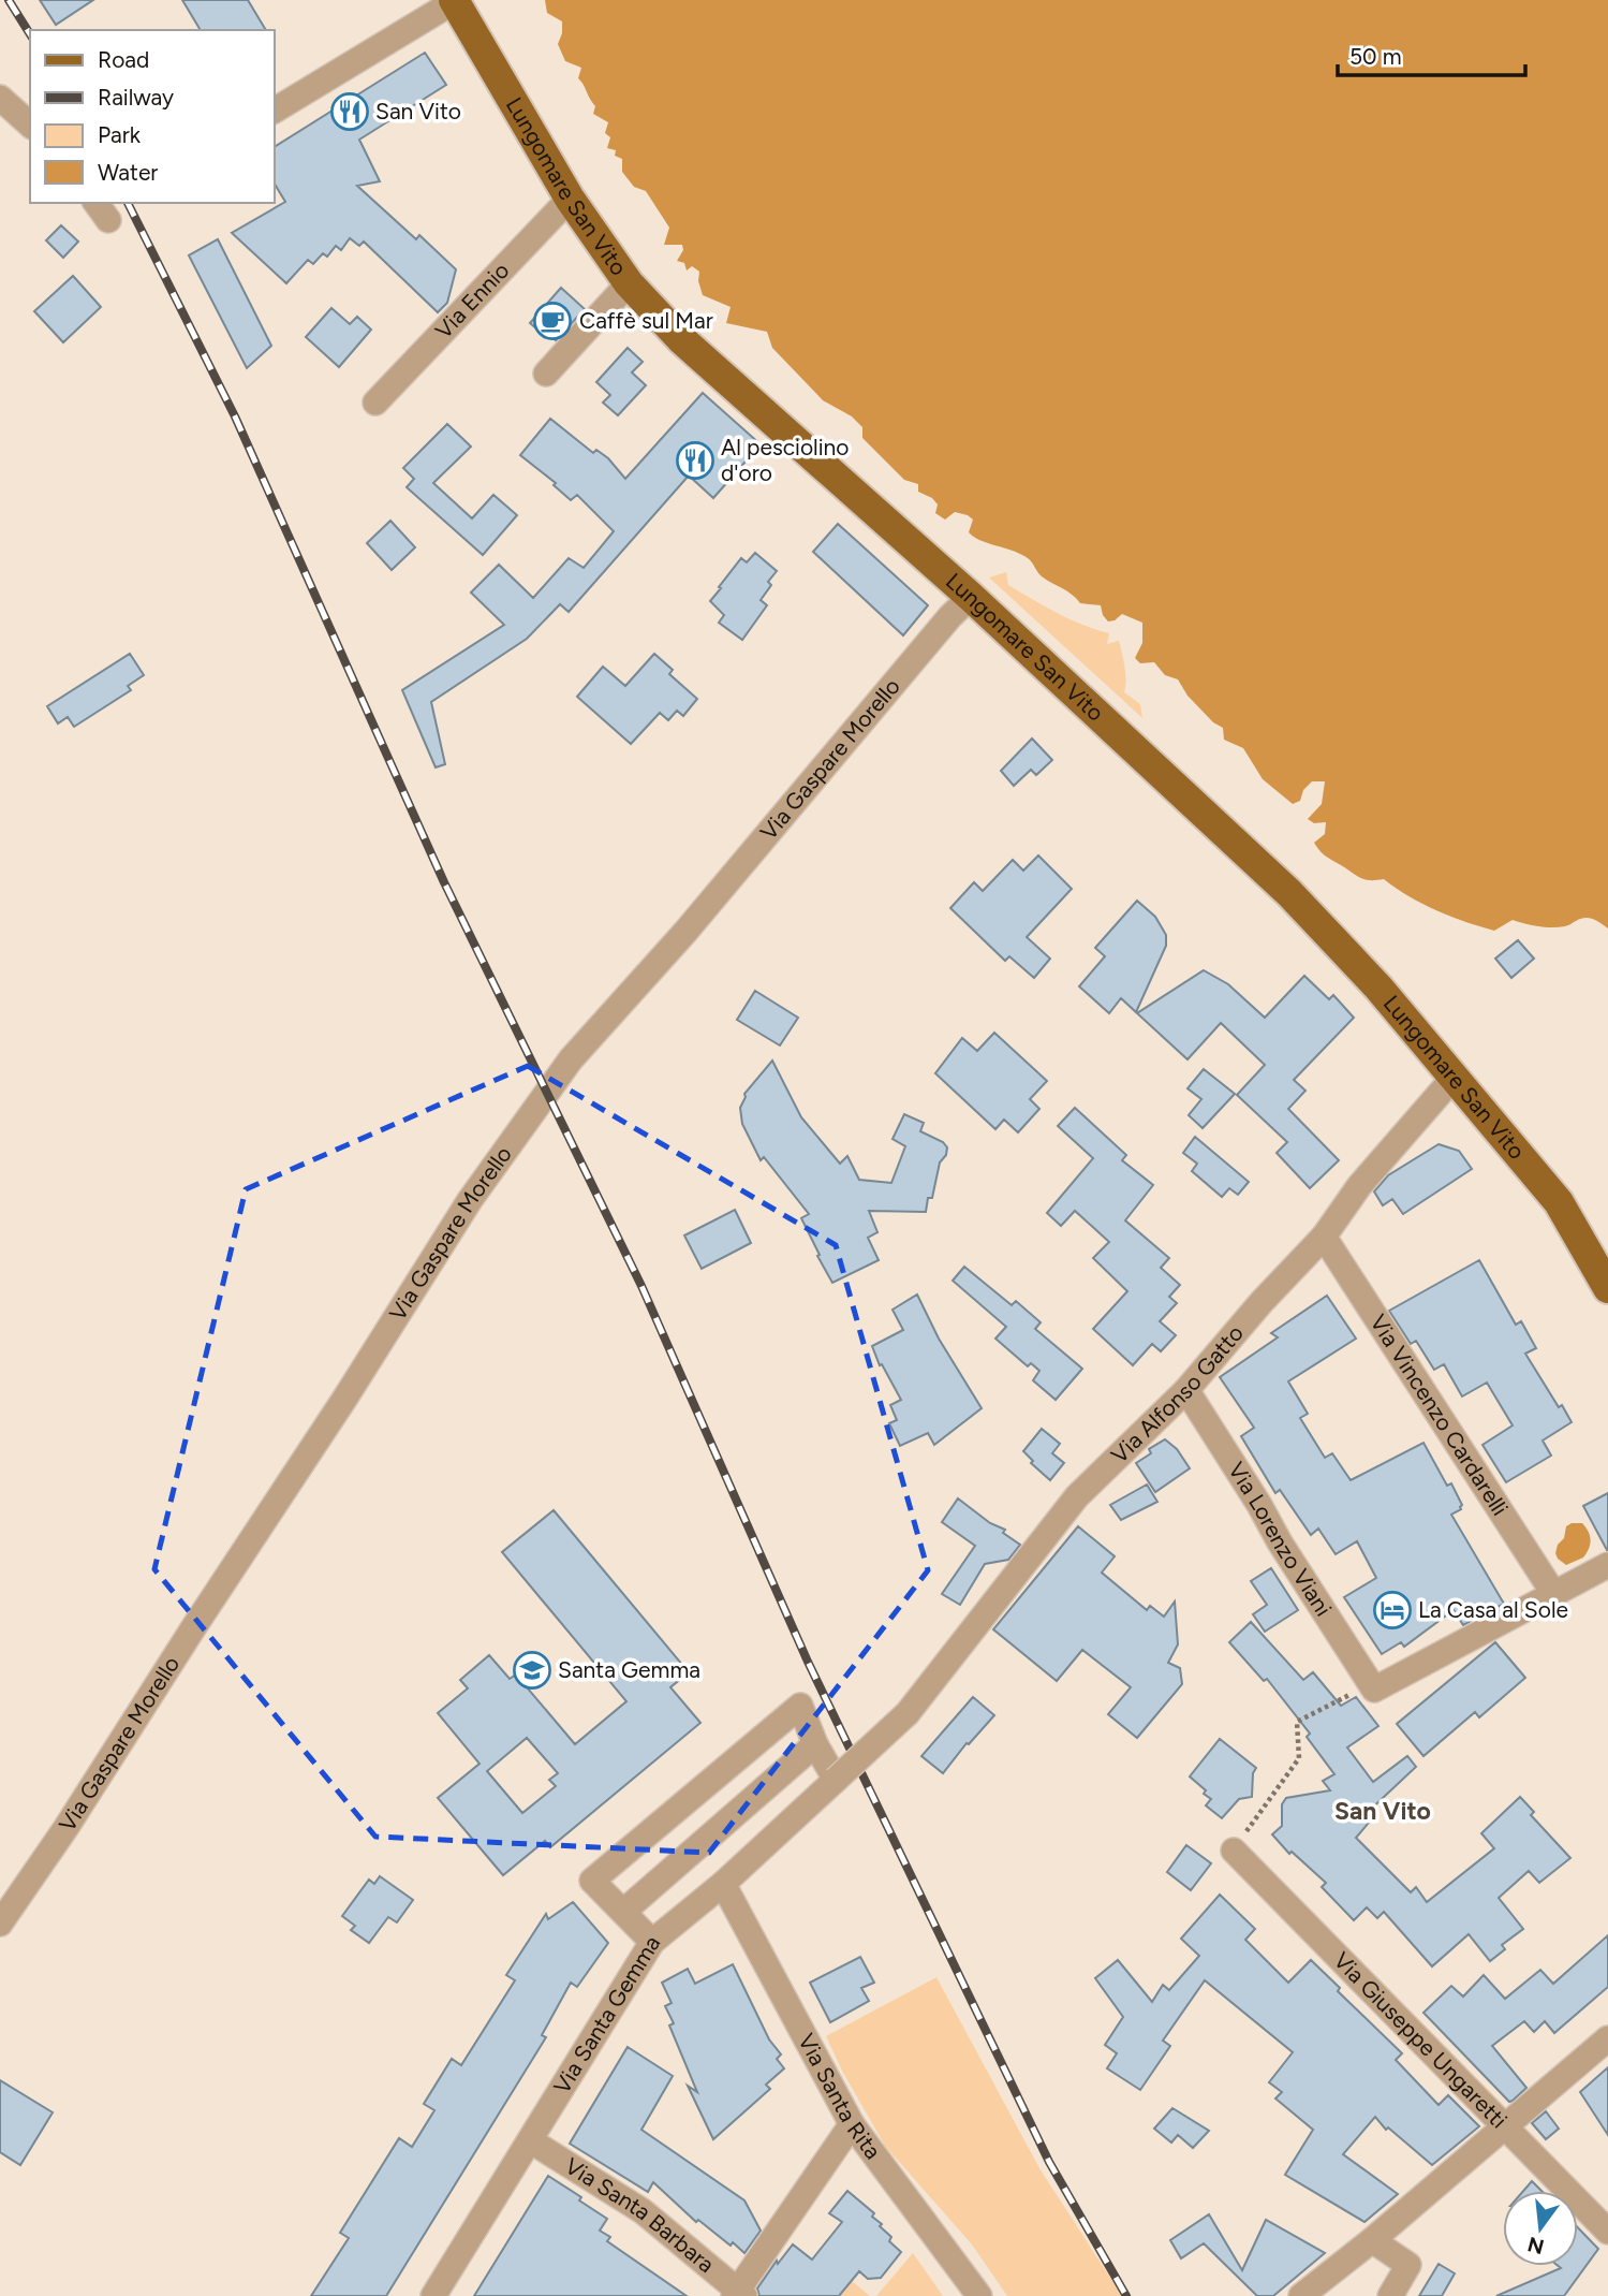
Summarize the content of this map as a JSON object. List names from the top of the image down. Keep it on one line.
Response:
{"streets":{"main road":["Lungomare San Vito"],"street":["Via Ennio","Via Gaspare Morello","Via Alfonso Gatto","Via Vincenzo Cardarelli","Via Lorenzo Viani","Via Santa Gemma","Via Giuseppe Ungaretti","Via Santa Rita","Via Santa Barbara"]},"crossings":[["Lungomare San Vito","Via Ennio"],["Lungomare San Vito","Via Gaspare Morello"],["Lungomare San Vito","Via Alfonso Gatto"],["Via Alfonso Gatto","Via Vincenzo Cardarelli"],["Via Alfonso Gatto","Via Lorenzo Viani"],["Via Alfonso Gatto","Via Santa Gemma"],["Via Santa Gemma","Via Santa Rita"],["Via Santa Gemma","Via Santa Barbara"]],"districts":["San Vito"],"places":{"restaurant":["San Vito","Al pesciolino d'oro"],"cafe":["Caffè sul Mar"],"hotel":["La Casa al Sole"],"school or university":["Santa Gemma"]},"legend":["Road","Railway","Park","Water"],"scale_bar":"50 m","north":"bottom"}
